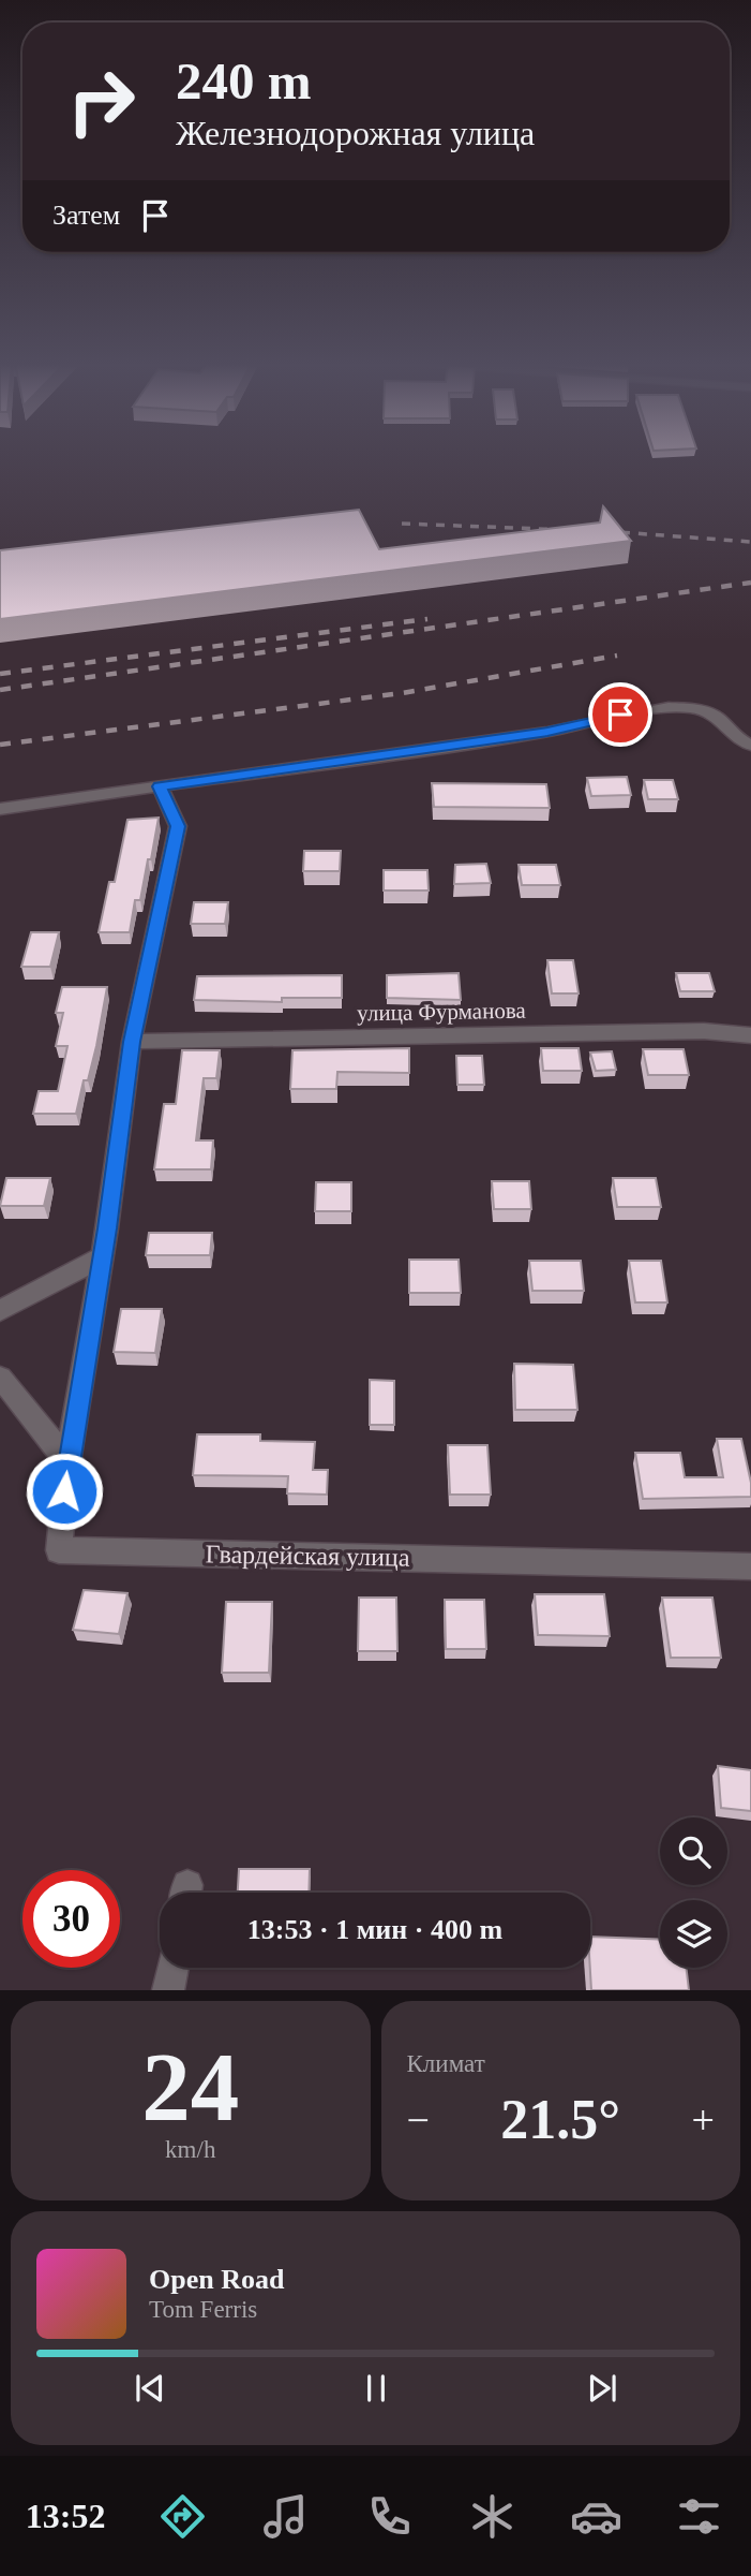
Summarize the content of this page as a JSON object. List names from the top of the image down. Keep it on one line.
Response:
{"streets":{"street":["улица Фурманова","Гвардейская улица"]},"page":{"turn":["240 m","Железнодорожная улица"],"then":"Затем","limit":"30","trip":"13:53 · 1 мин · 400 m","tile":[["24","km/h"],"Климат"],"heat":["−","21.5°","+"],"song":["Open Road","Tom Ferris"],"tabs":"13:52"}}
